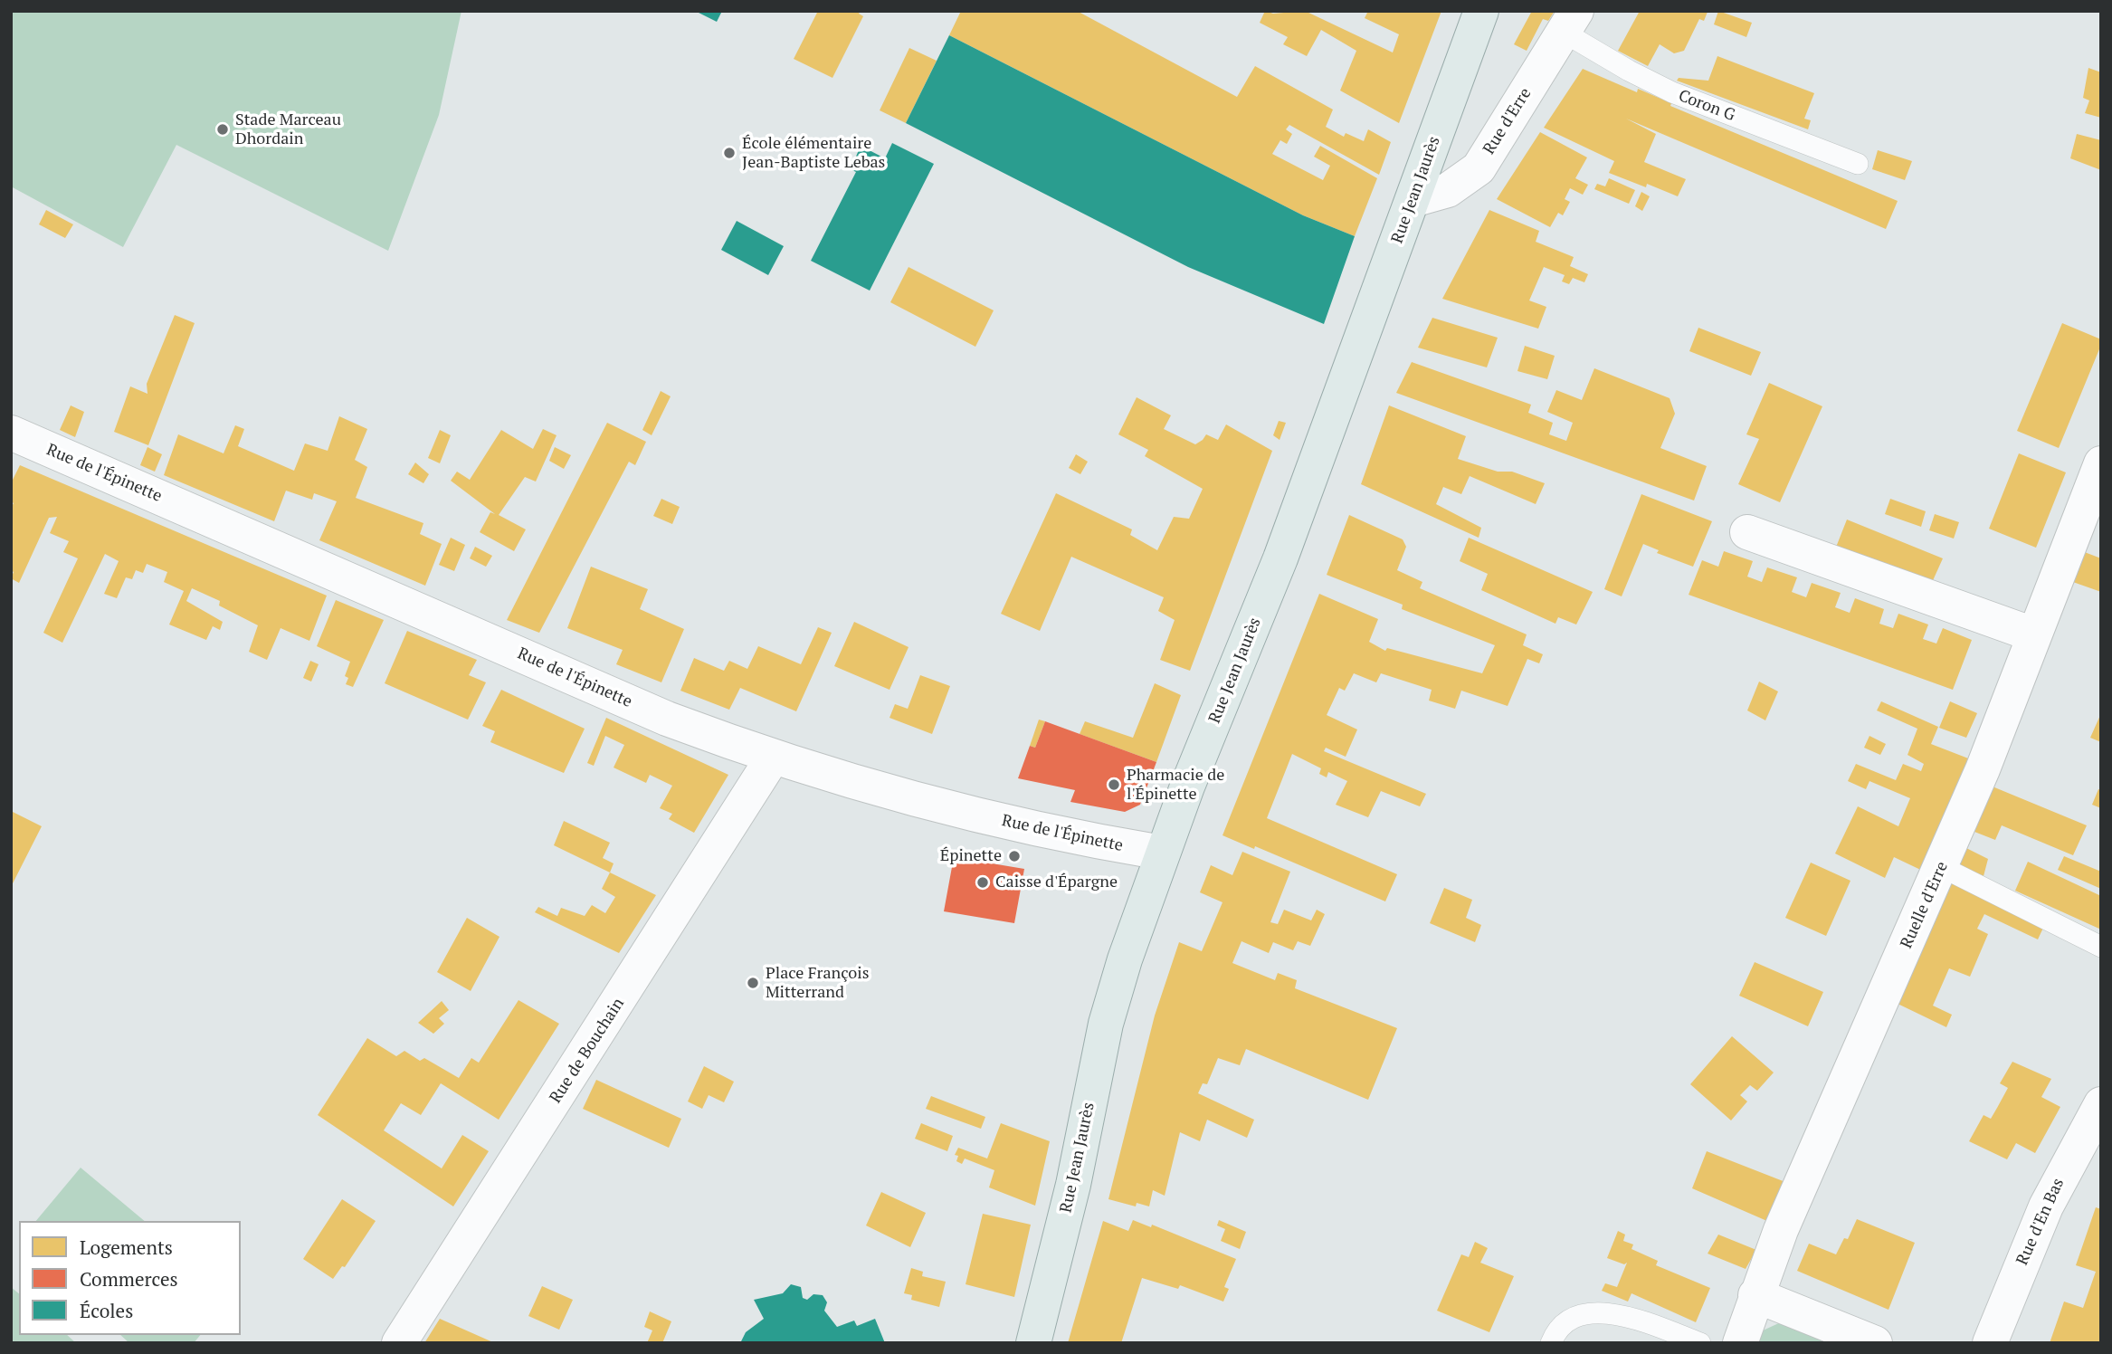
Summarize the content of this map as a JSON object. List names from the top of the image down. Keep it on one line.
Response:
{"streets":{"main road":["Rue Jean Jaurès"],"street":["Rue d'Erre","Rue de l'Épinette","Ruelle d'Erre","Rue de Bouchain","Rue d'En Bas"],"lane":["Coron G"]},"crossings":[["Coron G","Rue d'Erre"],["Rue d'Erre","Rue Jean Jaurès"],["Rue Jean Jaurès","Rue de l'Épinette"],["Rue de l'Épinette","Rue de Bouchain"]],"places":["Stade Marceau Dhordain","École élémentaire Jean-Baptiste Lebas","Pharmacie de l'Épinette","Épinette","Caisse d'Épargne","Place François Mitterrand"],"legend":["Logements","Commerces","Écoles"]}
